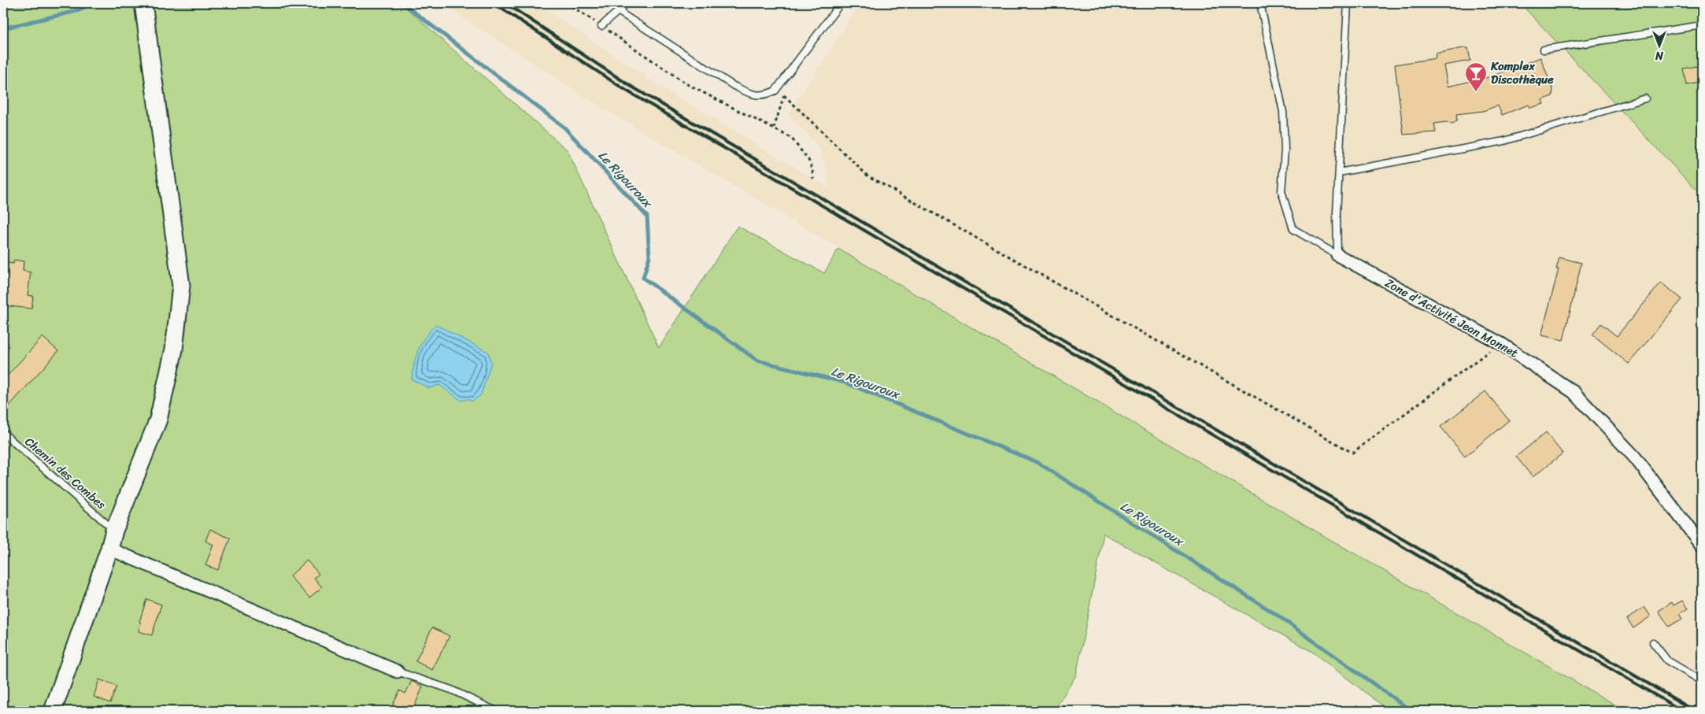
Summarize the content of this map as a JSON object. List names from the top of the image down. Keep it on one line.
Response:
{"streets":{"street":["Zone d'Activité Jean Monnet"],"lane":["Chemin des Combes"]},"water":["Le Rigouroux"],"places":{"bar":["Komplex Discothèque"]},"north":"bottom"}
